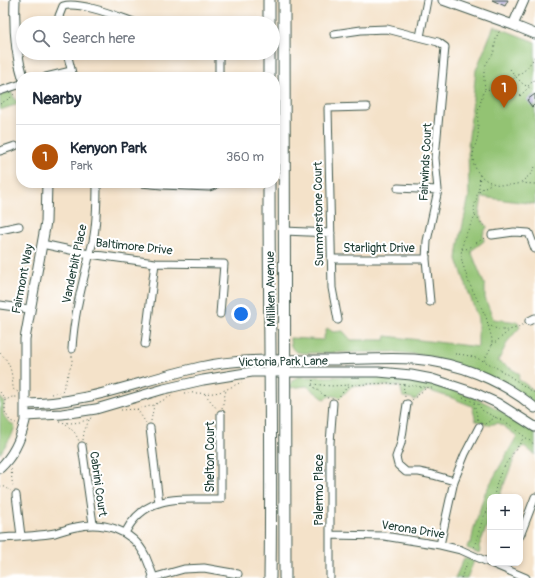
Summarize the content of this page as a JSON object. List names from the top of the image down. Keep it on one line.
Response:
{"streets":{"main road":["Milliken Avenue"],"street":["Fairwinds Court","Summerstone Court","Baltimore Drive","Starlight Drive","Vanderbilt Place","Fairmont Way","Victoria Park Lane","Shelton Court","Cabrini Court","Palermo Place","Verona Drive"]},"crossings":[["Fairwinds Court","Starlight Drive"],["Summerstone Court","Starlight Drive"],["Baltimore Drive","Vanderbilt Place"],["Baltimore Drive","Fairmont Way"],["Fairmont Way","Victoria Park Lane"],["Milliken Avenue","Victoria Park Lane"],["Palermo Place","Verona Drive"]],"page":{"search":"Search here","heading":"Nearby","pins":"1","list":[{"mark":"1","name":"Kenyon Park","note":"Park","value":"360 m"}],"map_buttons":["+","−"]}}
